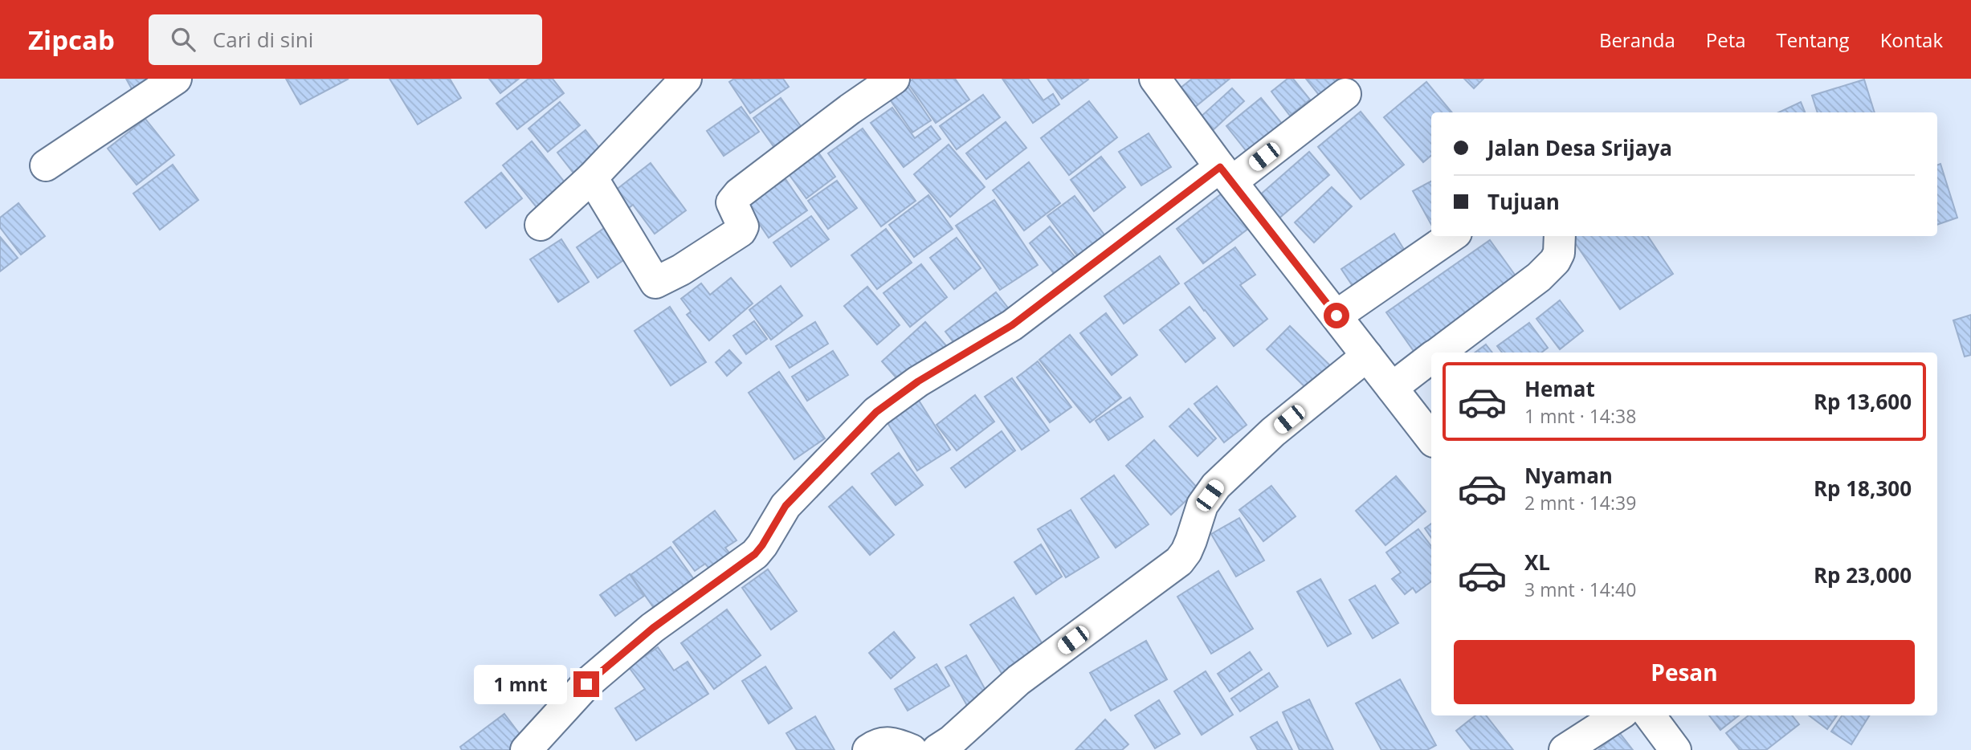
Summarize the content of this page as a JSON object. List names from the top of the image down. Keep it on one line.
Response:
{"page":{"header":"Zipcab","search":"Cari di sini","nav":["Beranda","Peta","Tentang","Kontak"],"banner":["Jalan Desa Srijaya","Tujuan"],"list":[{"name":"Hemat","note":"1 mnt · 14:38","value":"Rp 13,600"},{"name":"Nyaman","note":"2 mnt · 14:39","value":"Rp 18,300"},{"name":"XL","note":"3 mnt · 14:40","value":"Rp 23,000"}],"buttons":"Pesan","bubble":"1 mnt"}}
